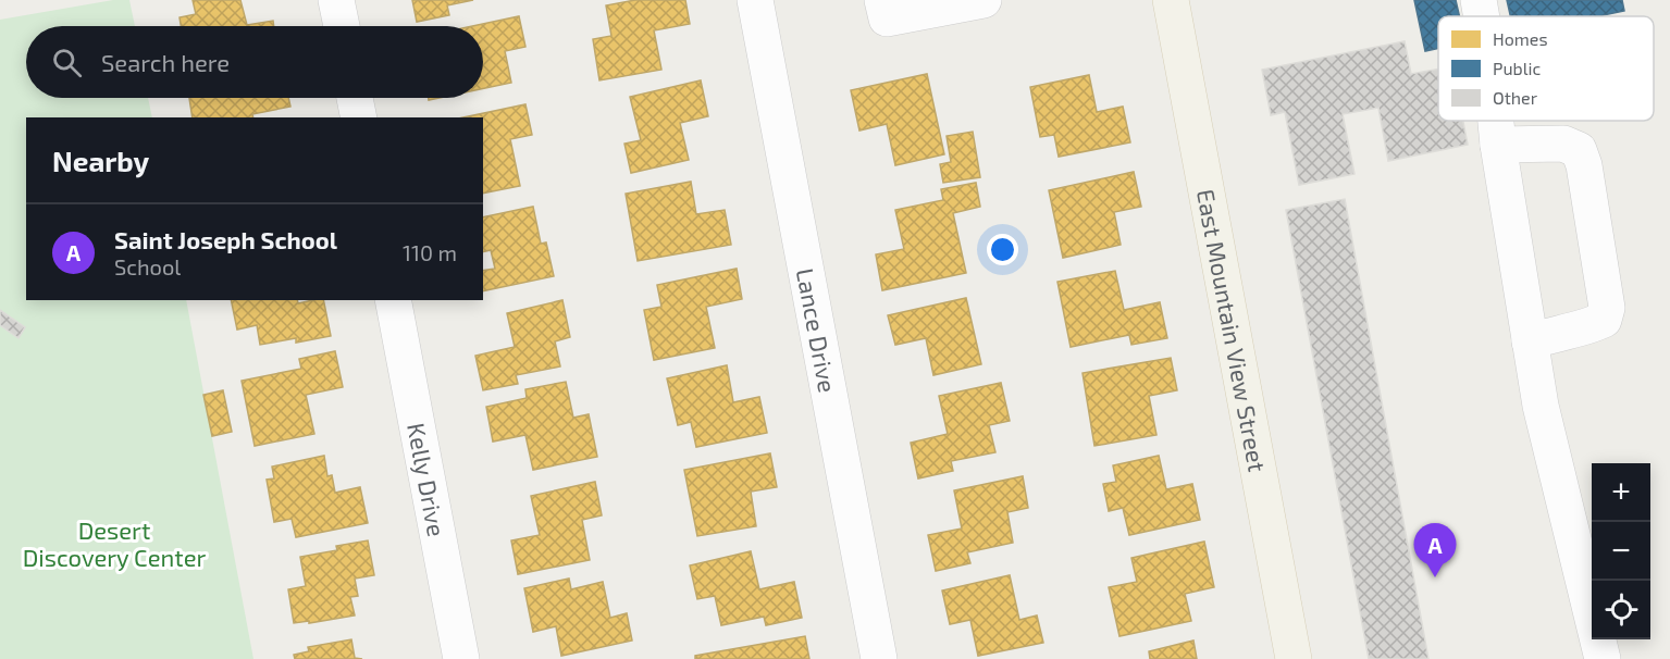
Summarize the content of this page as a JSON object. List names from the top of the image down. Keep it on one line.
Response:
{"streets":{"main road":["East Mountain View Street"],"street":["Lance Drive","Kelly Drive"]},"parks":["Desert Discovery Center"],"legend":["Homes","Public","Other"],"page":{"search":"Search here","heading":"Nearby","list":[{"mark":"A","name":"Saint Joseph School","note":"School","value":"110 m"}],"map_buttons":["+","−"],"pins":"A"}}
